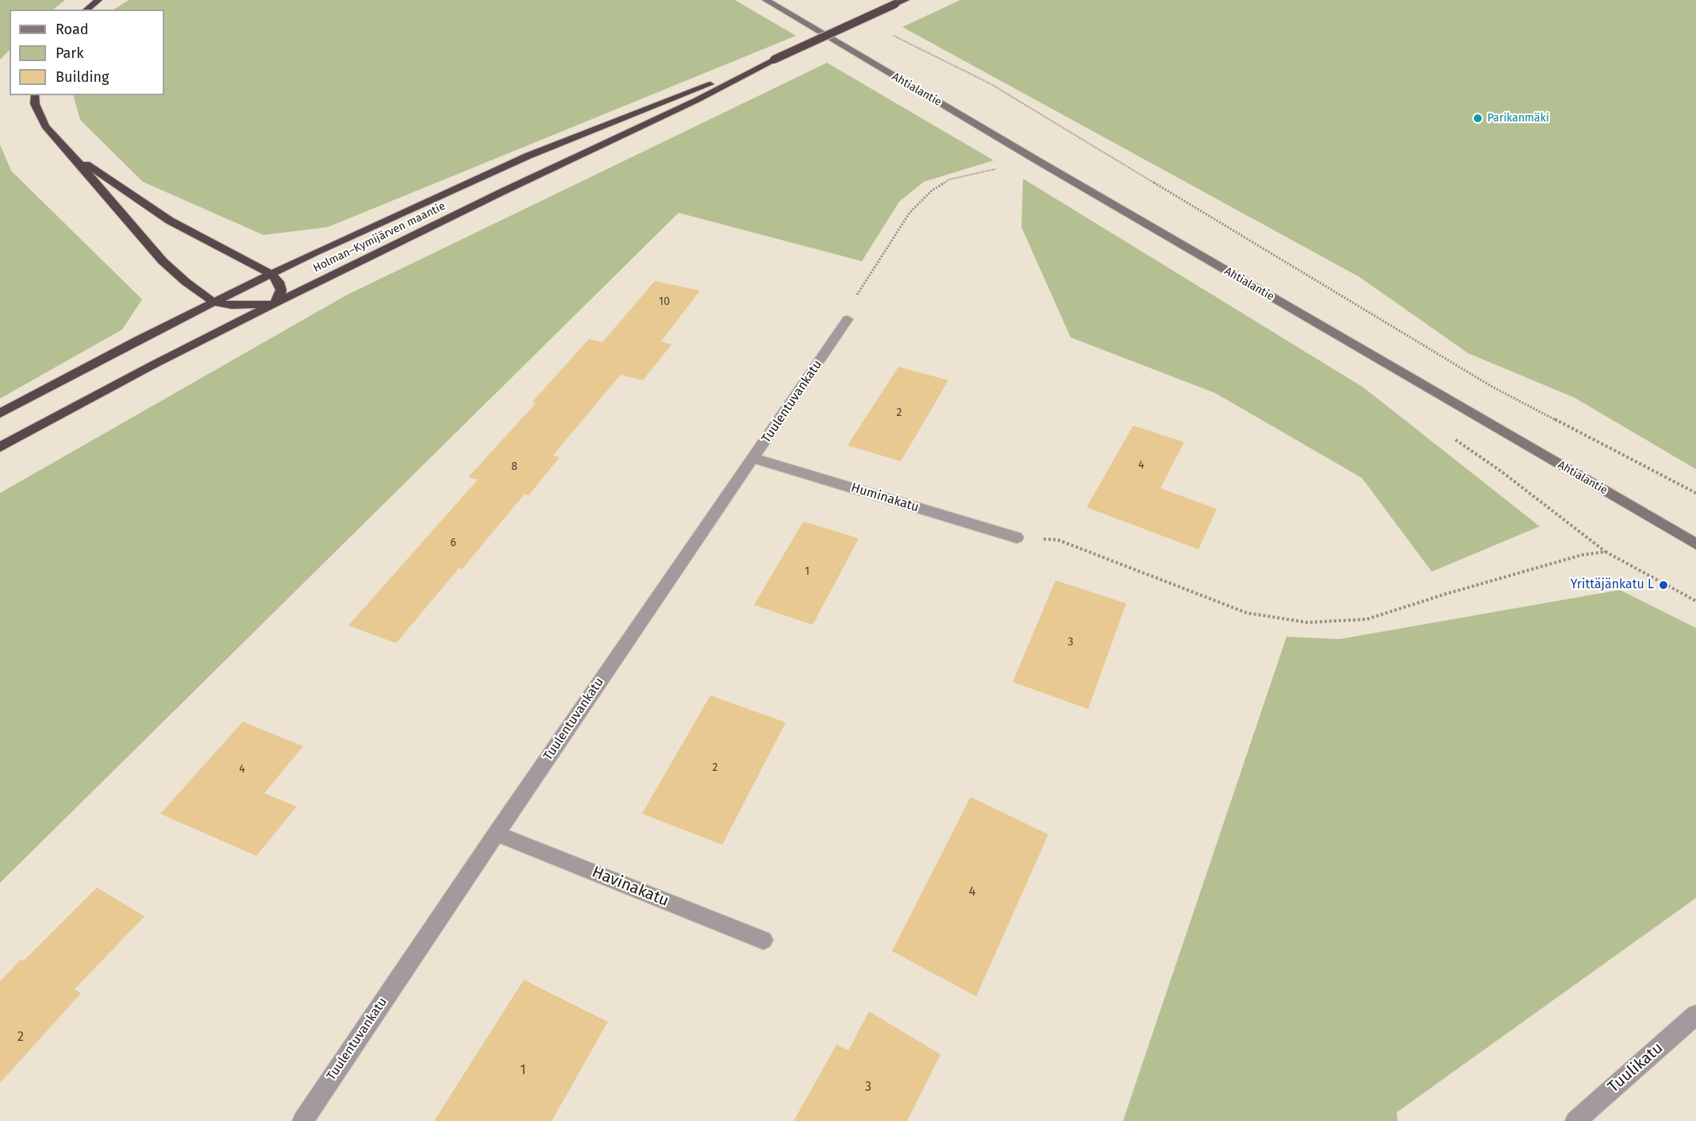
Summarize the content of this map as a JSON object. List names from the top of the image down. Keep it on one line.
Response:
{"streets":{"highway":["Holman–Kymijärven maantie"],"main road":["Ahtialantie"],"street":["Tuulentuvankatu","Huminakatu","Havinakatu","Tuulikatu"]},"crossings":[["Tuulentuvankatu","Huminakatu"],["Tuulentuvankatu","Havinakatu"]],"places":["Parikanmäki","Yrittäjänkatu L"],"house_numbers":["10","2","4","8","6","1","3","2","4","4","2","1","3"],"legend":["Road","Park","Building"]}
